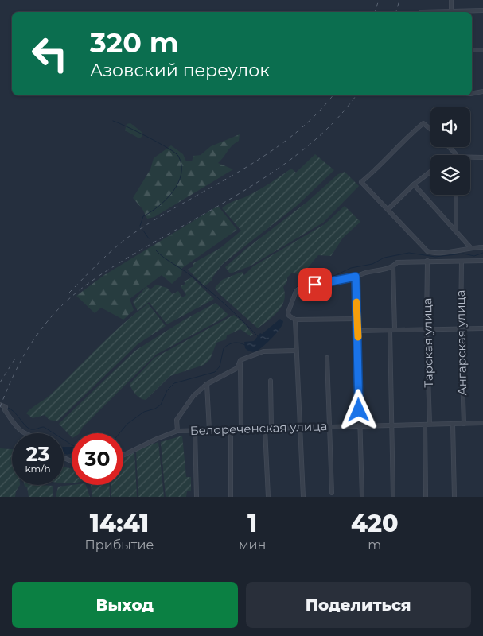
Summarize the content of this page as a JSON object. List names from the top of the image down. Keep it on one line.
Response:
{"streets":{"street":["Тарская улица","Ангарская улица","Белореченская улица"]},"crossings":[["Тарская улица","Белореченская улица"],["Ангарская улица","Белореченская улица"]],"page":{"turn":["320 m","Азовский переулок"],"speed":"23 km/h","limit":"30","eta":["14:41","Прибытие","1","мин","420","m"],"buttons":["Выход","Поделиться"]}}
